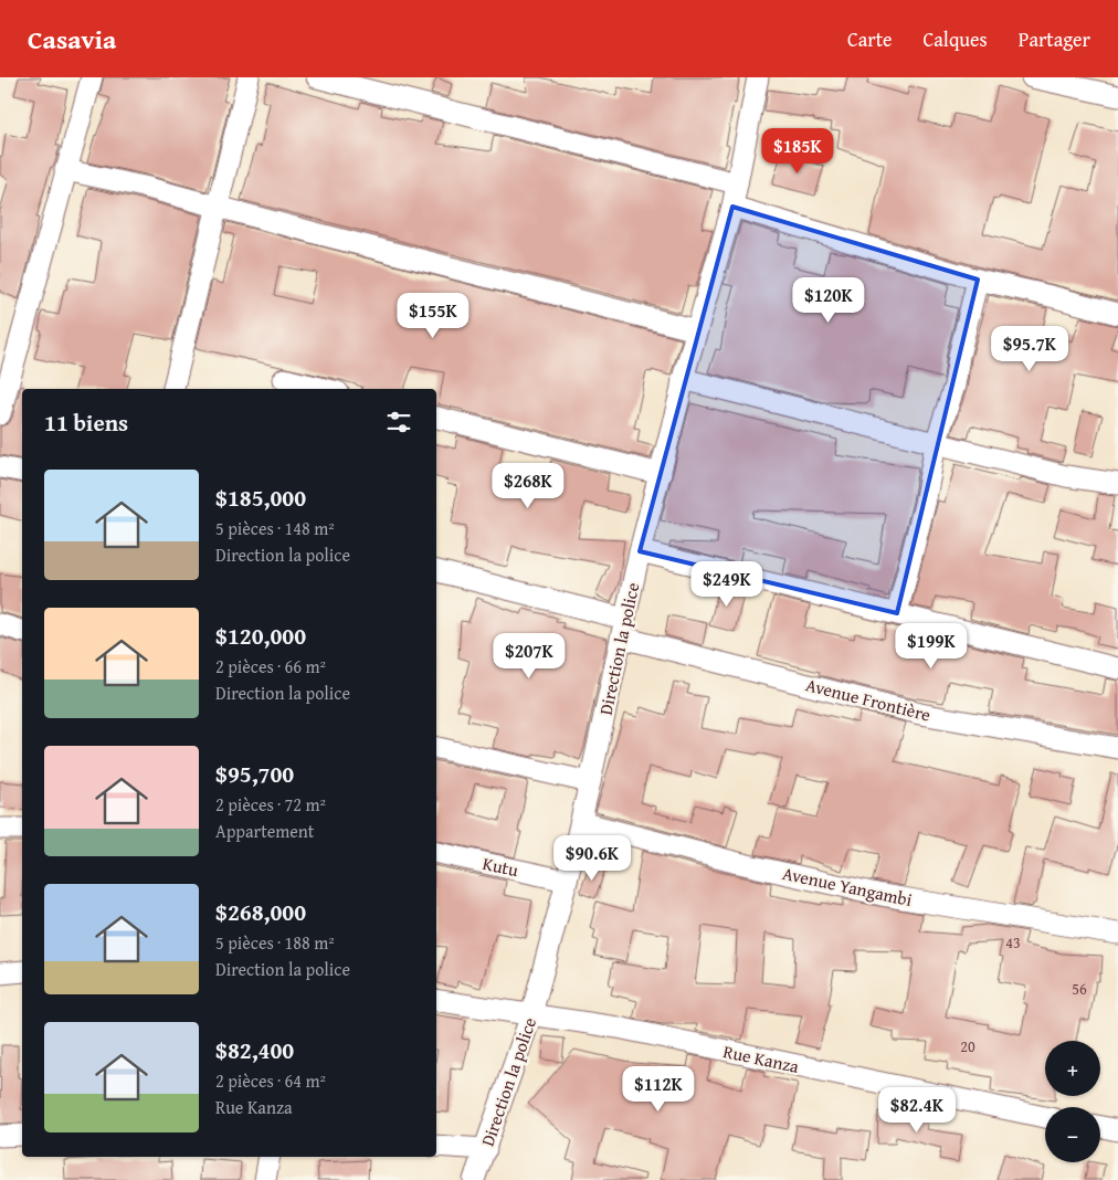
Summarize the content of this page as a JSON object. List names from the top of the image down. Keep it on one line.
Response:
{"streets":{"street":["Direction la police","Avenue Frontière","Kutu","Avenue Yangambi","Rue Kanza"]},"crossings":[["Direction la police","Avenue Frontière"],["Direction la police","Kutu"],["Direction la police","Avenue Yangambi"],["Direction la police","Rue Kanza"]],"house_numbers":["43","56","20"],"page":{"header":"Casavia","nav":["Carte","Calques","Partager"],"price":["$185K","$120K","$155K","$95.7K","$268K","$249K","$199K","$207K","$90.6K","$112K","$82.4K"],"heading":"11 biens","list":[{"name":"$185,000","note":"5 pièces · 148 m² · Direction la police"},{"name":"$120,000","note":"2 pièces · 66 m² · Direction la police"},{"name":"$95,700","note":"2 pièces · 72 m² · Appartement"},{"name":"$268,000","note":"5 pièces · 188 m² · Direction la police"},{"name":"$82,400","note":"2 pièces · 64 m² · Rue Kanza"}],"map_buttons":["+","−"]}}
